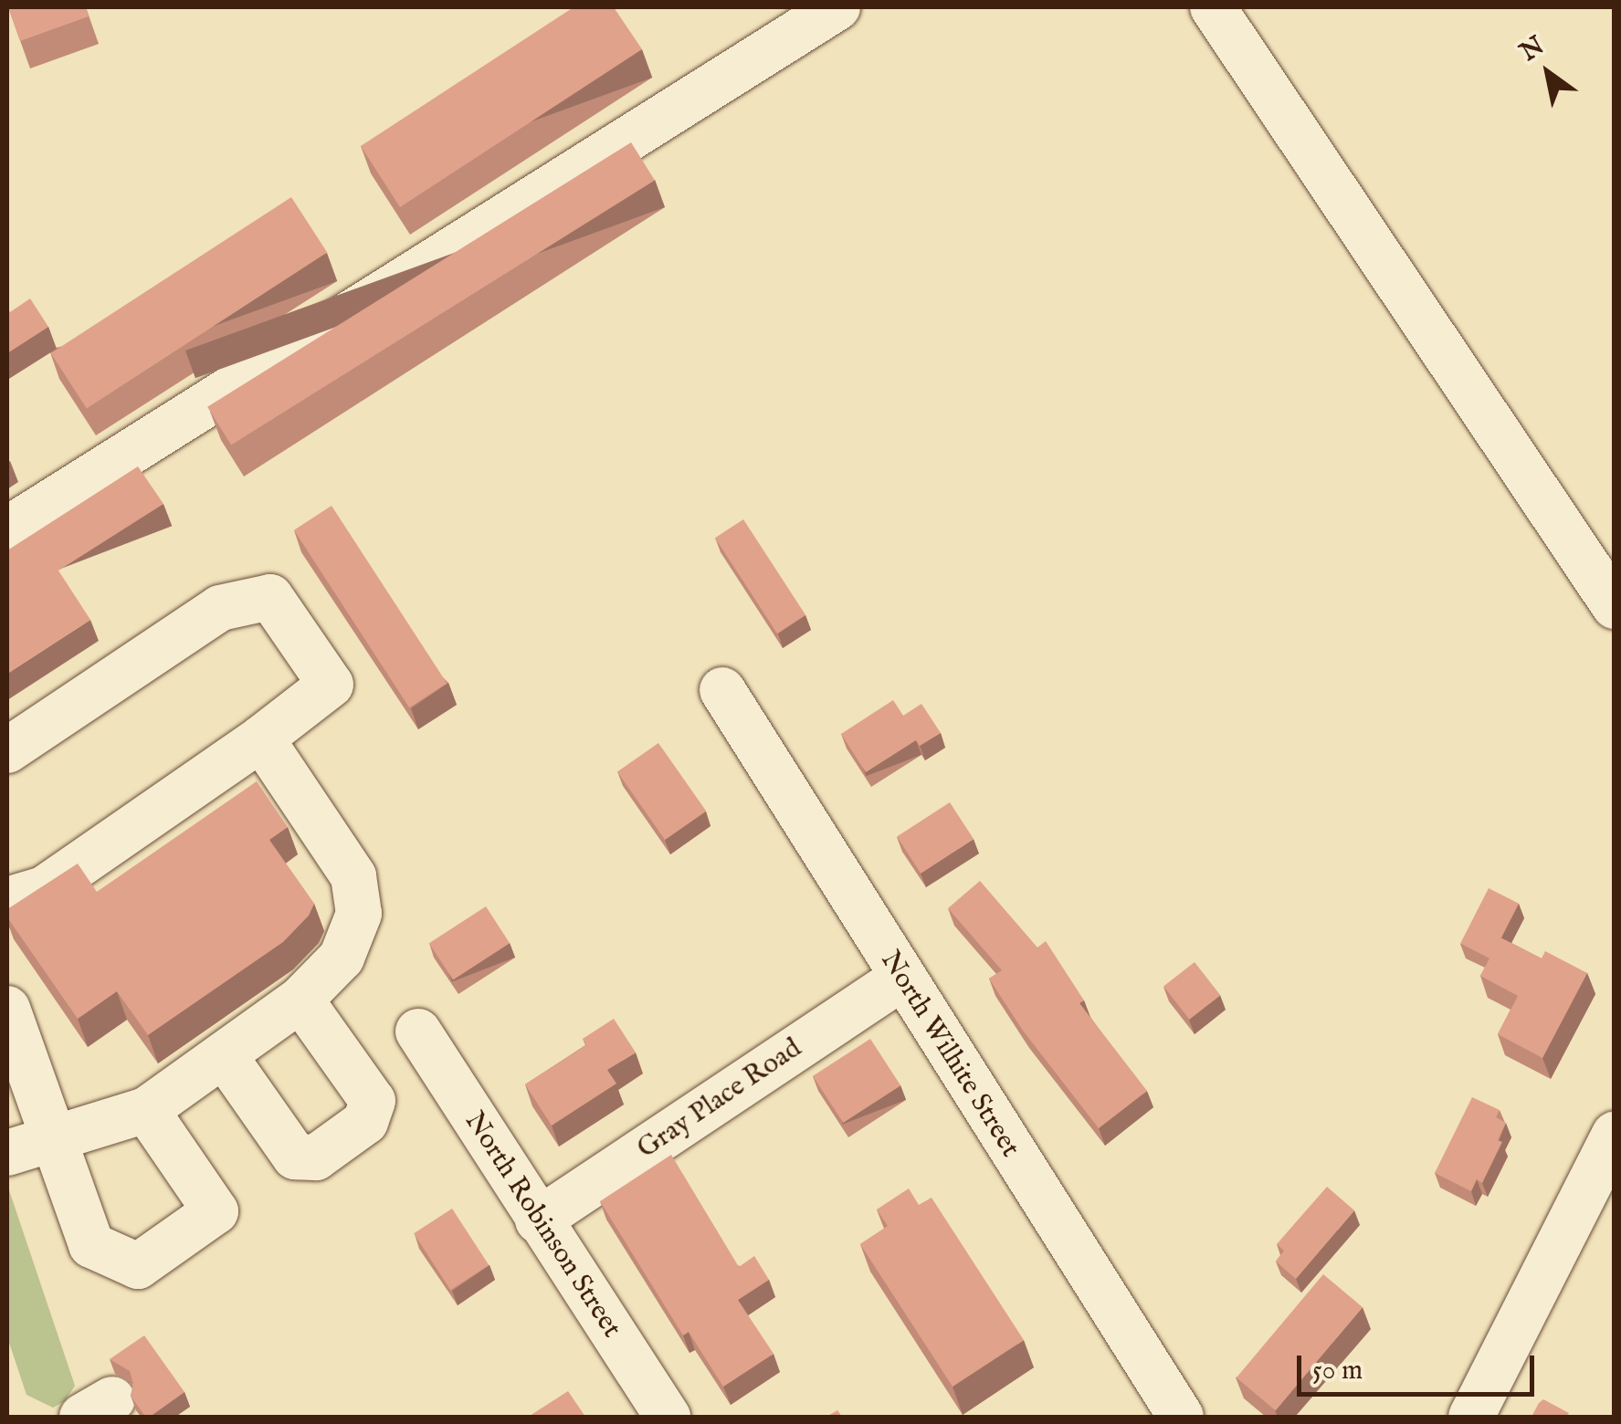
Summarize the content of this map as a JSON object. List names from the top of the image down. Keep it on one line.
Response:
{"streets":{"street":["North Wilhite Street","Gray Place Road","North Robinson Street"]},"crossings":[["North Wilhite Street","Gray Place Road"],["Gray Place Road","North Robinson Street"]],"scale_bar":"50 m","north":"top left"}
